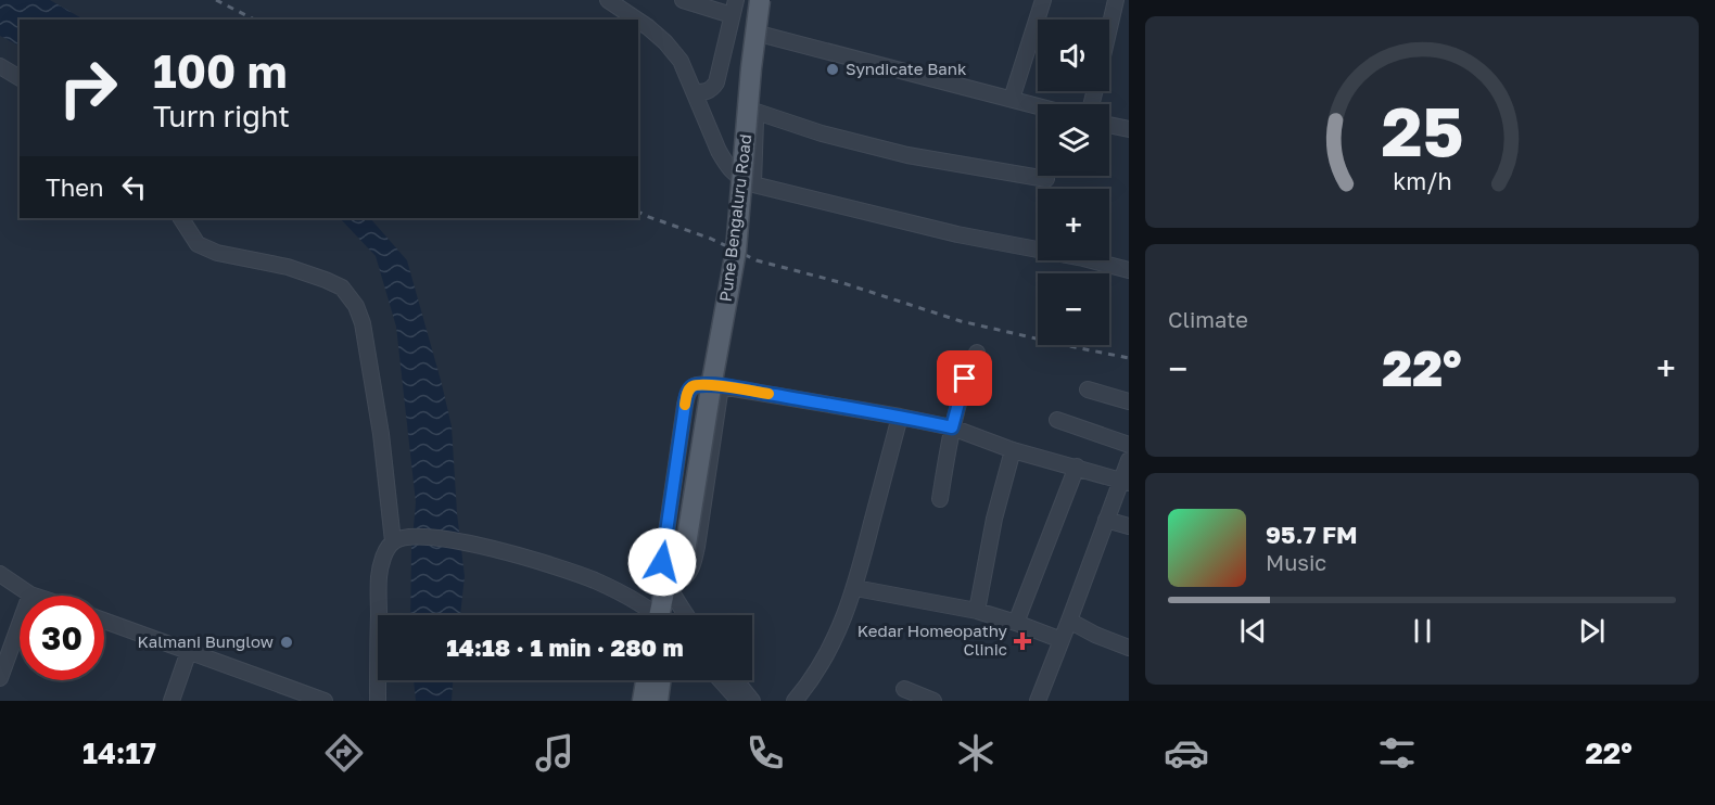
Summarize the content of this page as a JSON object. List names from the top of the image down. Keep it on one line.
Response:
{"streets":{"main road":["Pune Bengaluru Road"]},"places":{"other":["Syndicate Bank","Kalmani Bunglow"],"health":["Kedar Homeopathy Clinic"]},"page":{"map_buttons":["+","−"],"turn":["100 m","Turn right"],"then":"Then","tile":"Climate","heat":["−","22°","+"],"song":["95.7 FM","Music"],"limit":"30","trip":"14:18 · 1 min · 280 m","tabs":["14:17","22°"],"gauge":["25","km/h"]}}
